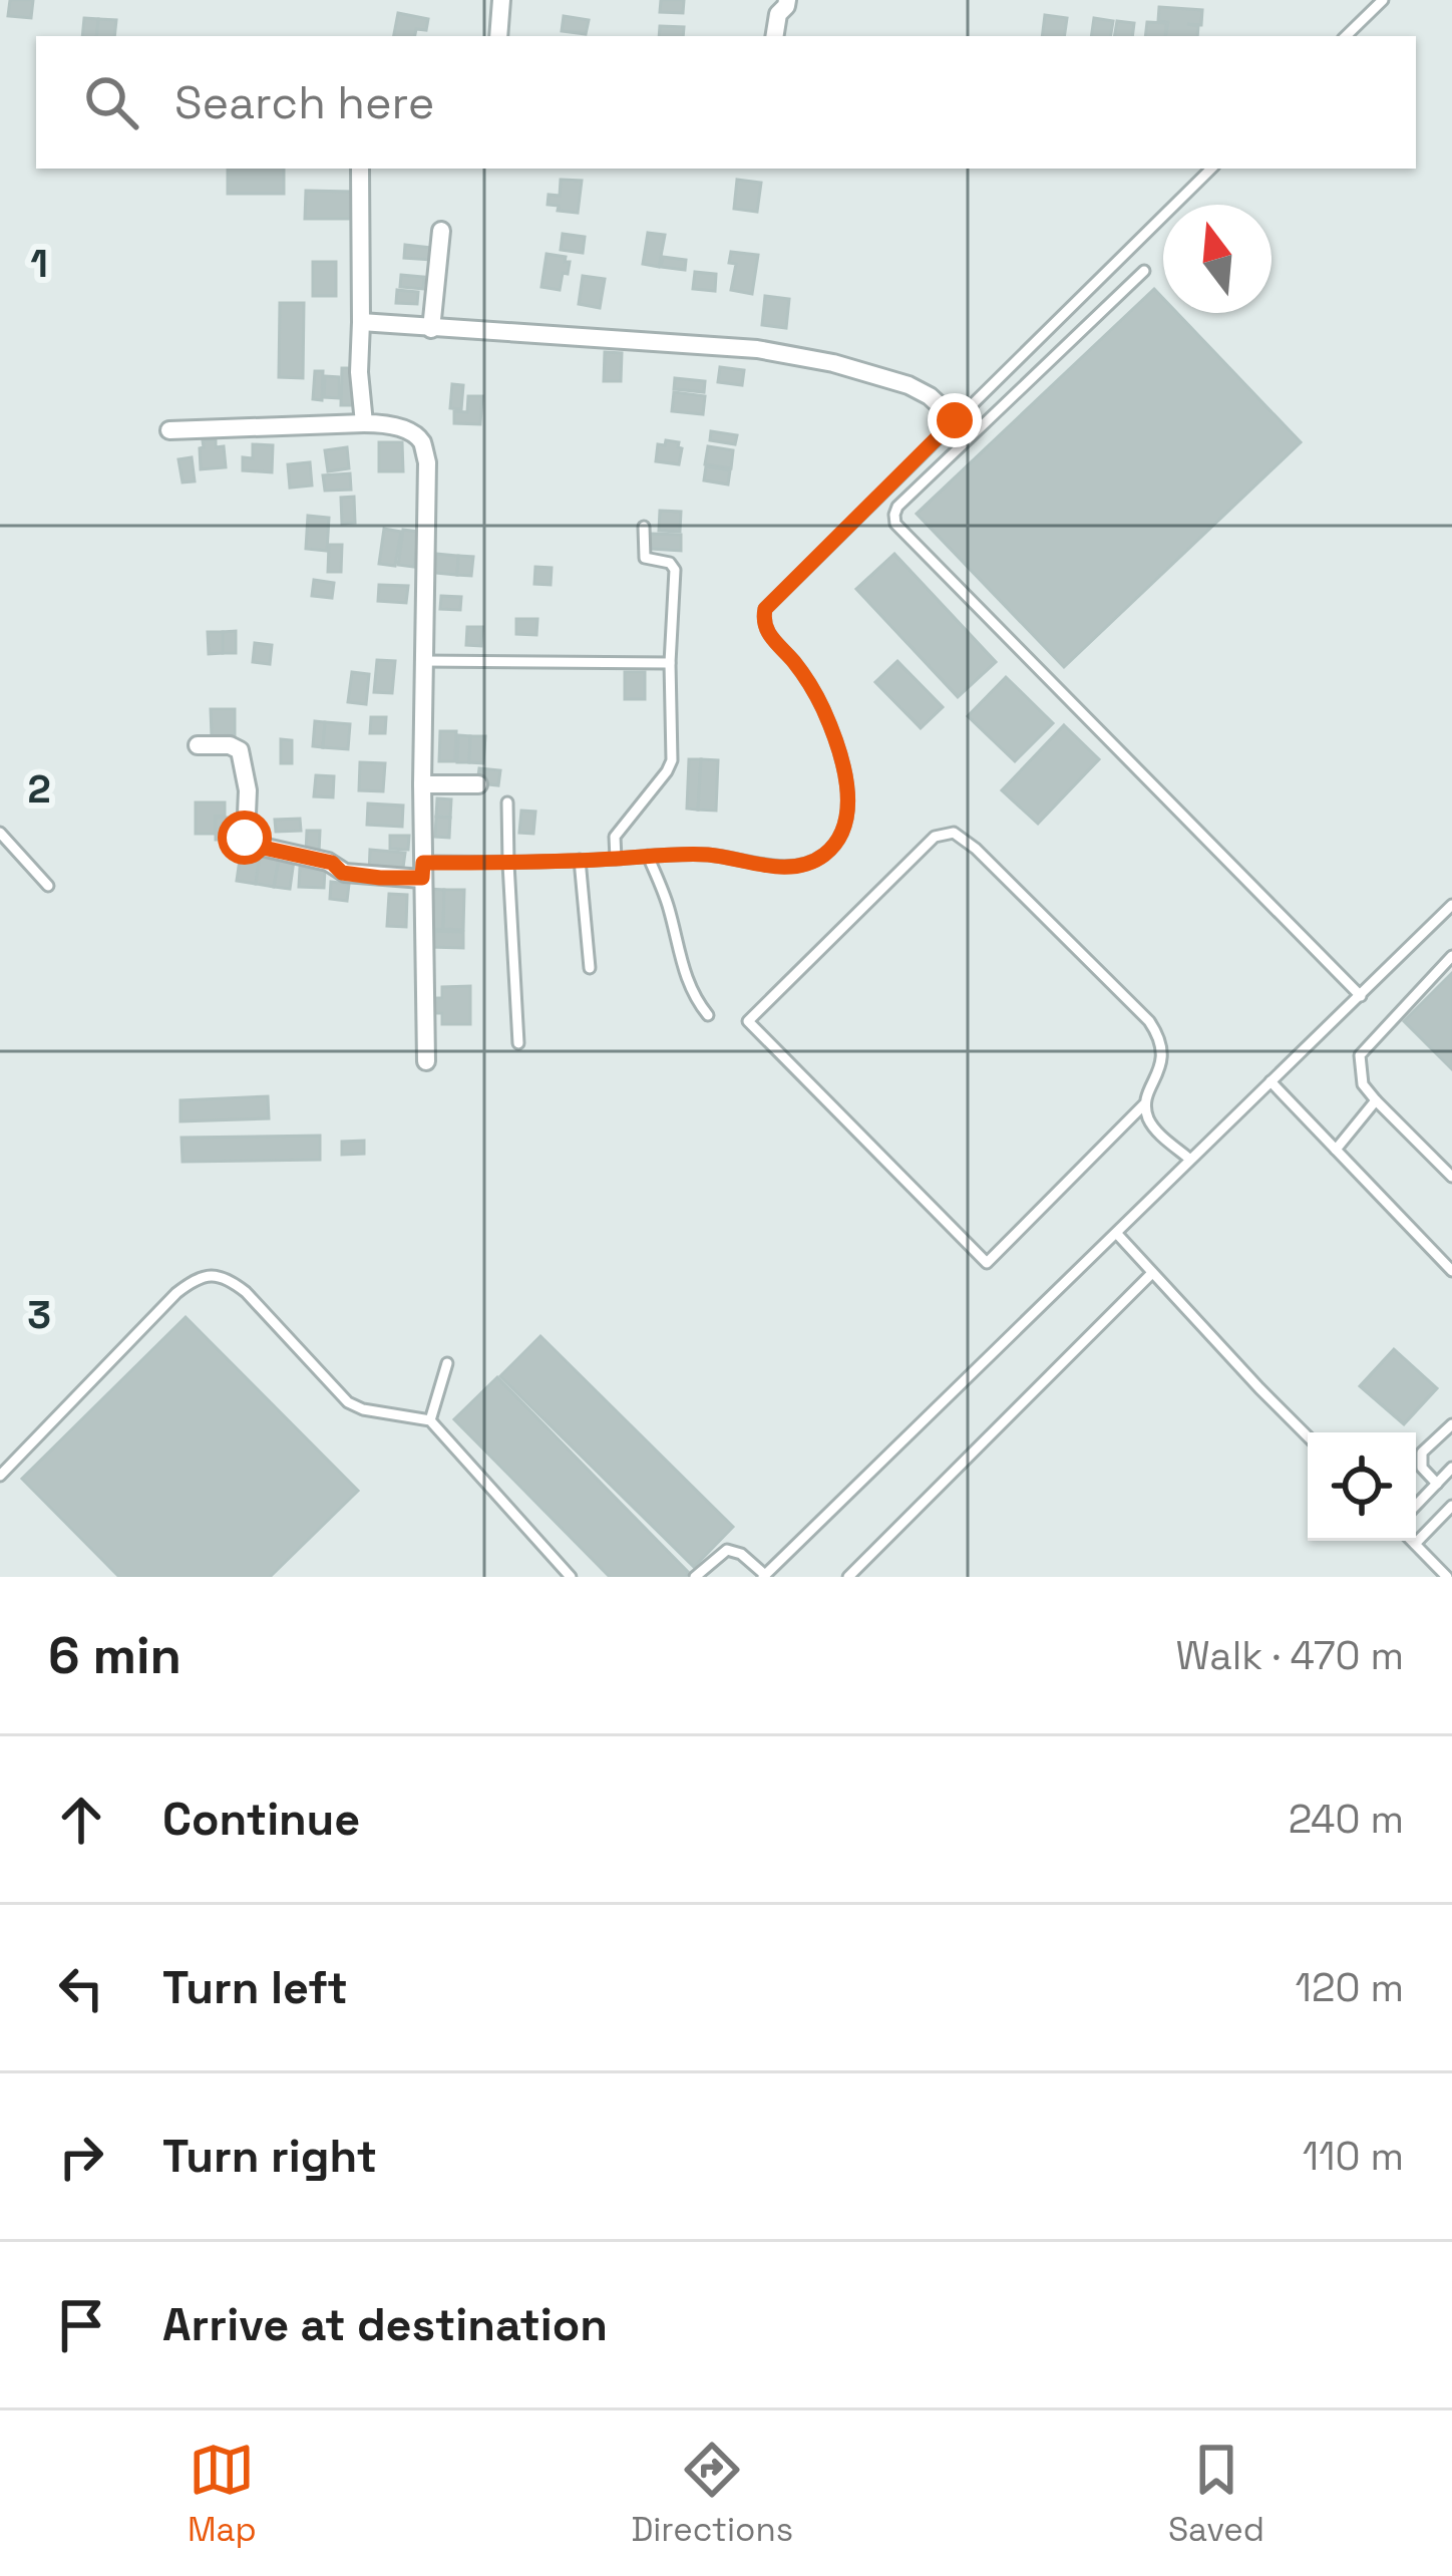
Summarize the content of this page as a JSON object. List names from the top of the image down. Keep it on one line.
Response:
{"north":"top","page":{"search":"Search here","heading":["6 min","Walk · 470 m"],"list":[["Continue","240 m"],["Turn left","120 m"],["Turn right","110 m"],"Arrive at destination"],"nav":["Map","Directions","Saved"]},"grid":{"rows":["1","2","3"]}}
